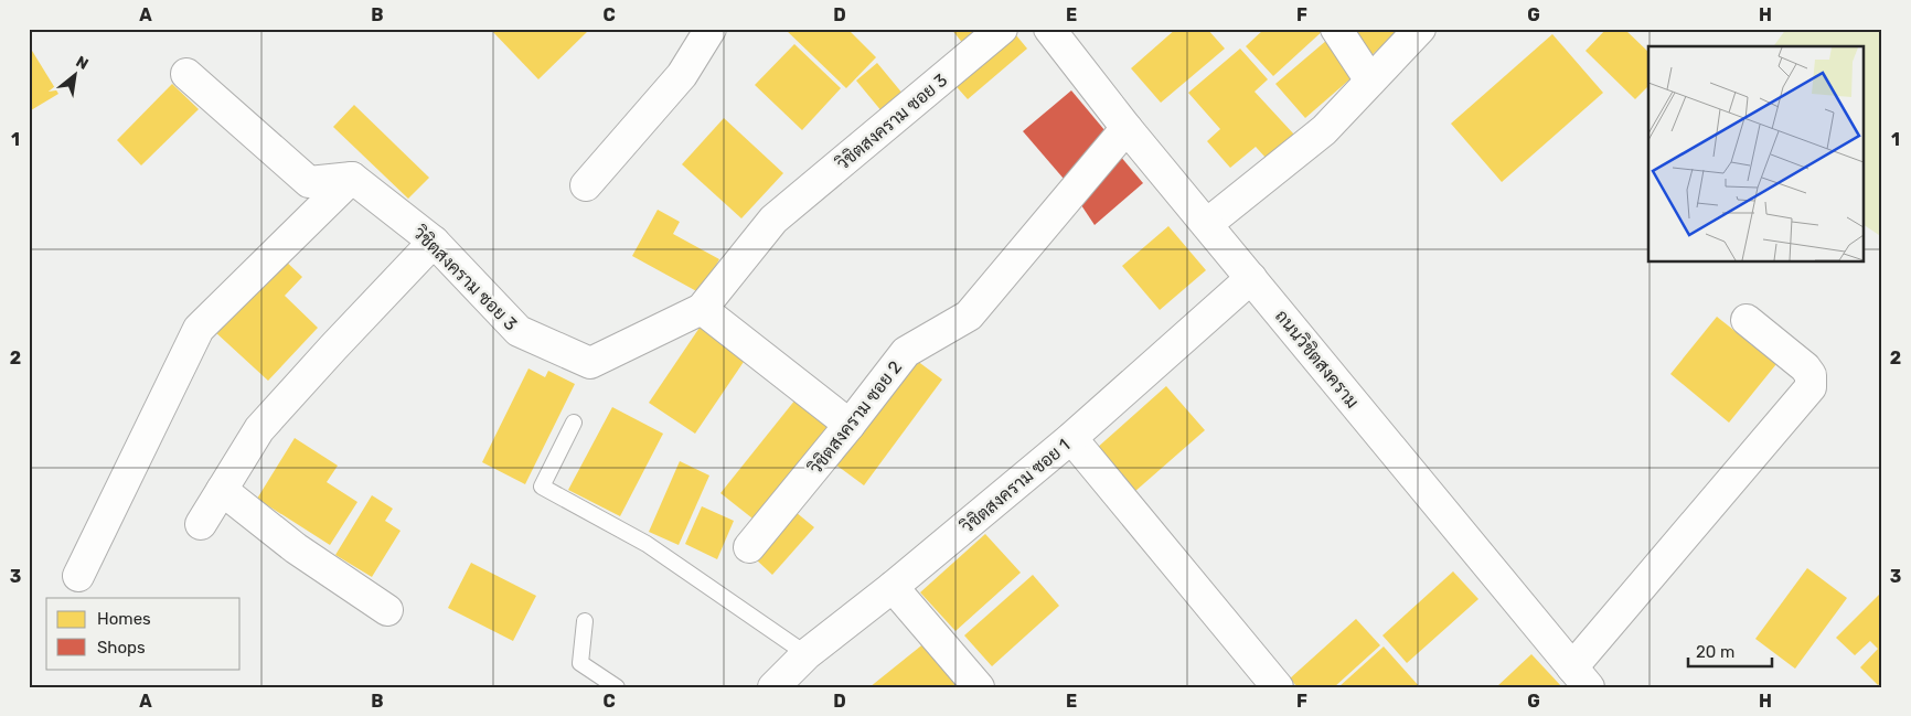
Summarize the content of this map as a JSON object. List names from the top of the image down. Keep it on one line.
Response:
{"streets":{"street":["วิชิตสงคราม ซอย 3","ถนนวิชิตสงคราม","วิชิตสงคราม ซอย 2","วิชิตสงคราม ซอย 1"]},"crossings":[["ถนนวิชิตสงคราม","วิชิตสงคราม ซอย 2"],["ถนนวิชิตสงคราม","วิชิตสงคราม ซอย 1"]],"legend":["Homes","Shops"],"scale_bar":"20 m","north":"top right","grid":{"columns":["A","B","C","D","E","F","G","H"],"rows":["1","2","3"]}}
